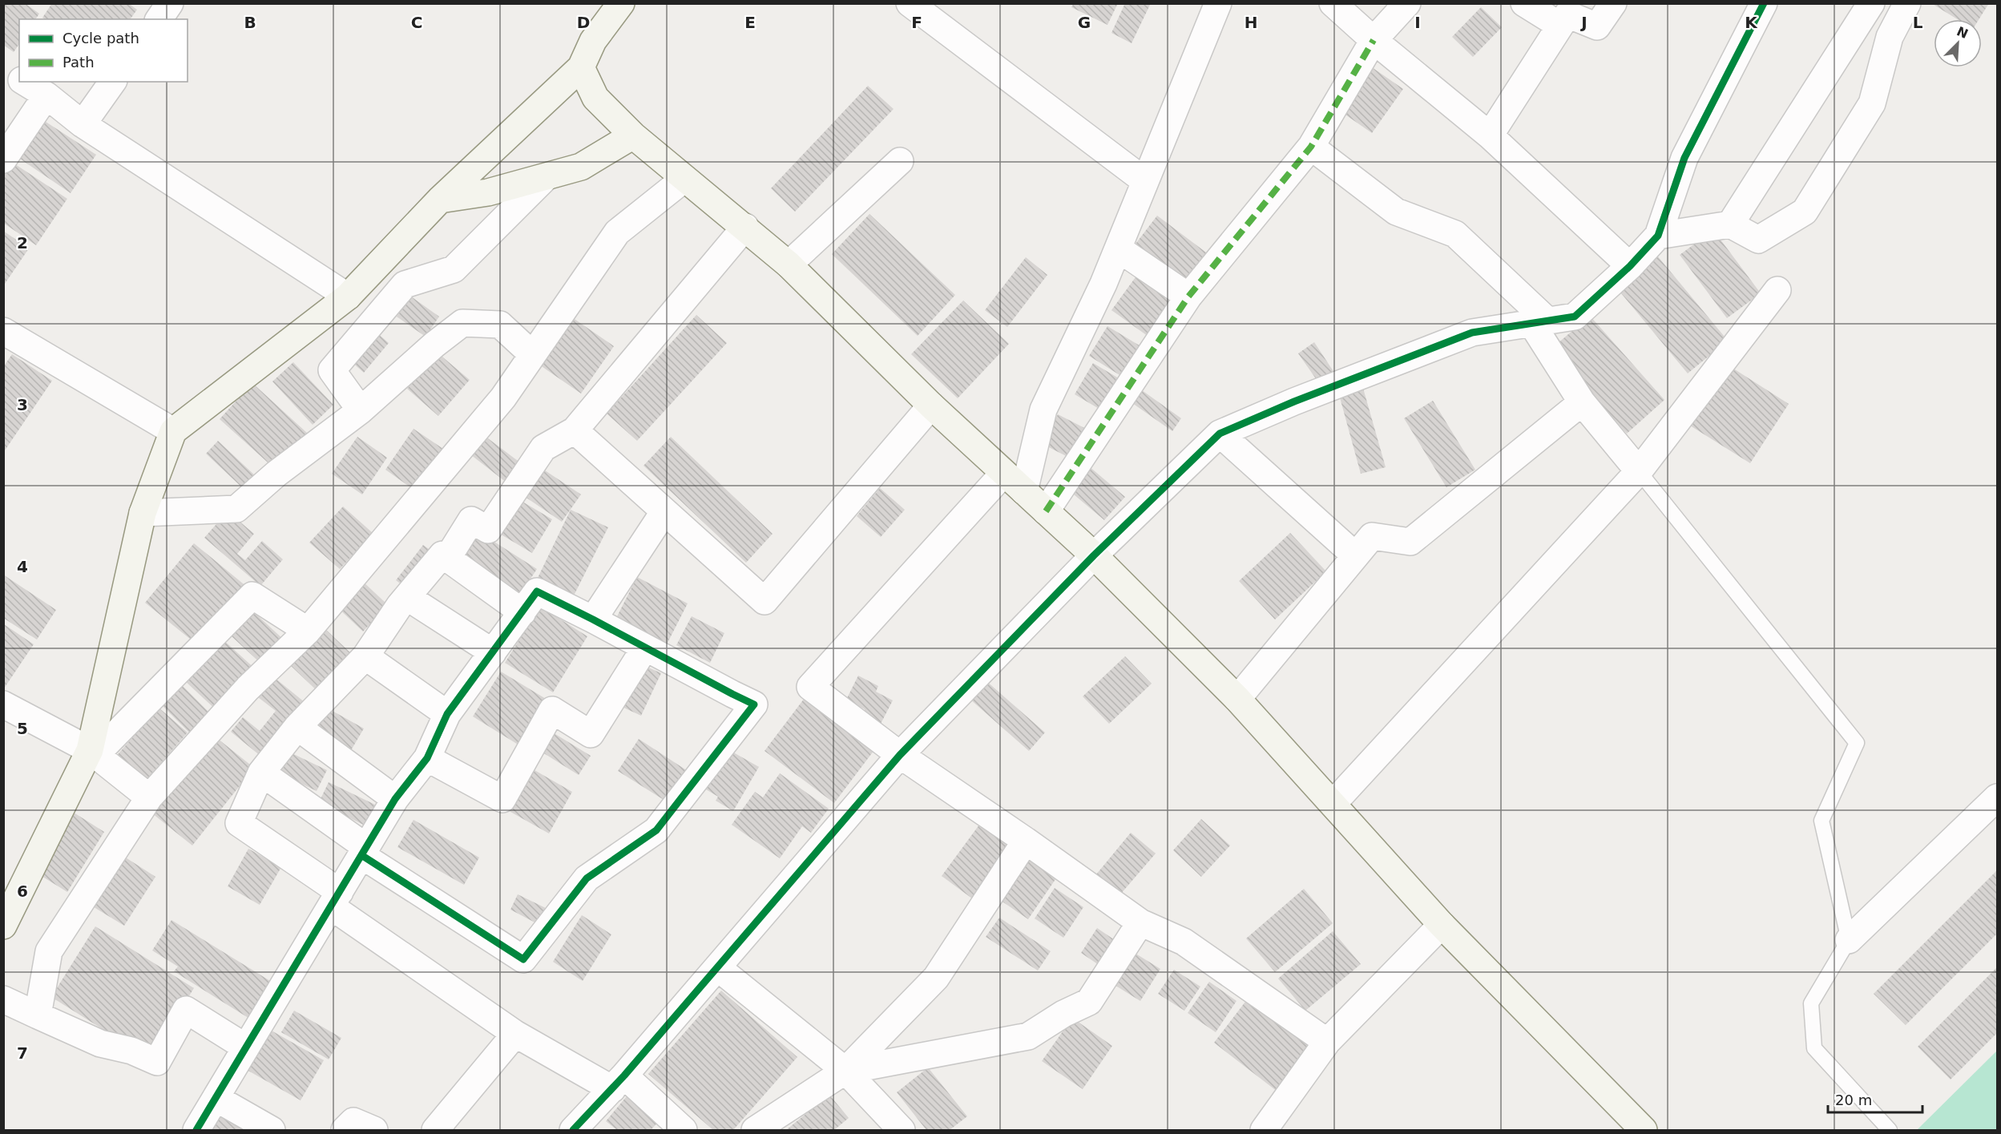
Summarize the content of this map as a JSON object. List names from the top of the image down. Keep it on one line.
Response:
{"legend":["Cycle path","Path"],"scale_bar":"20 m","north":"top right","grid":{"columns":["B","C","D","E","F","G","H","I","J","K","L"],"rows":["2","3","4","5","6","7"]}}
